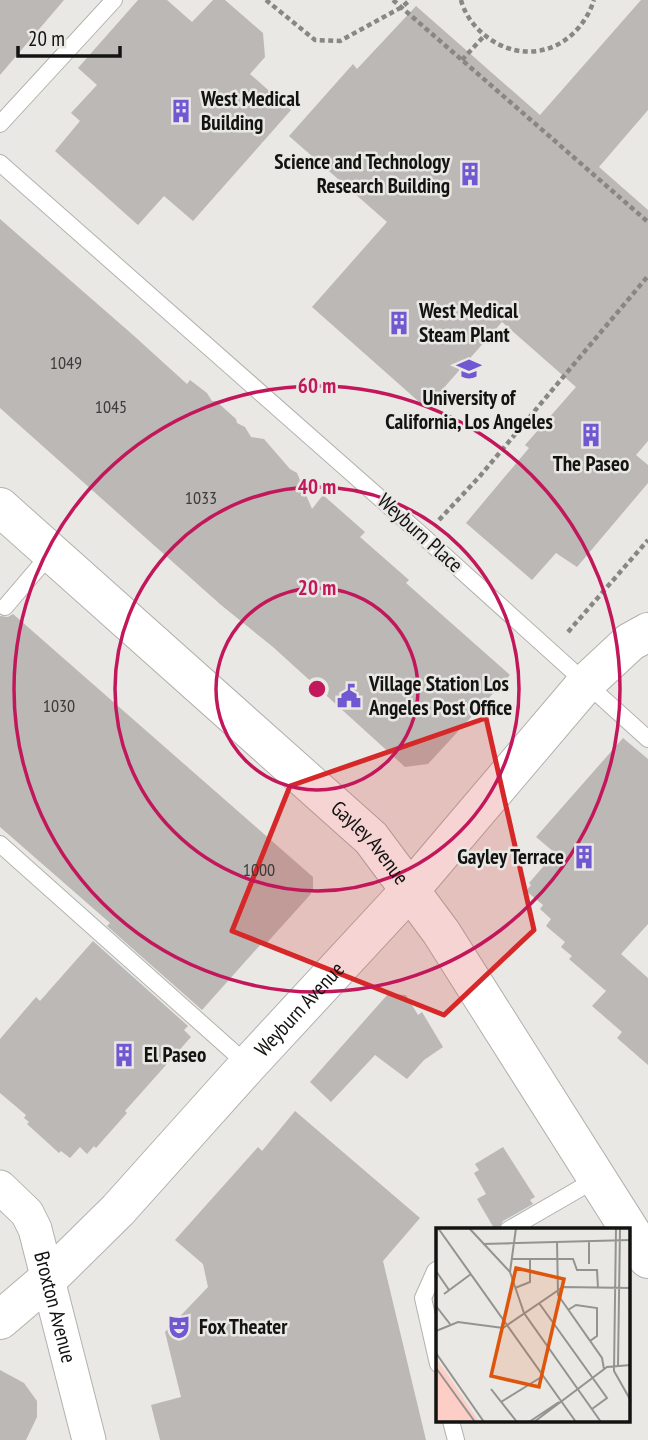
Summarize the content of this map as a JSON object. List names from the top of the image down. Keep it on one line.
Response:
{"streets":{"street":["Gayley Avenue","Weyburn Avenue","Broxton Avenue"],"lane":["Weyburn Place"]},"crossings":[["Weyburn Place","Weyburn Avenue"],["Gayley Avenue","Weyburn Avenue"],["Weyburn Avenue","Broxton Avenue"]],"places":{"building":["West Medical Building","Science and Technology Research Building","West Medical Steam Plant","The Paseo","Gayley Terrace","El Paseo"],"school or university":["University of California, Los Angeles"],"public building":["Village Station Los Angeles Post Office"],"theatre":["Fox Theater"]},"house_numbers":["1049","1045","1033","1030","1000"],"scale_bar":"20 m","rings":["60 m","40 m","20 m"]}
